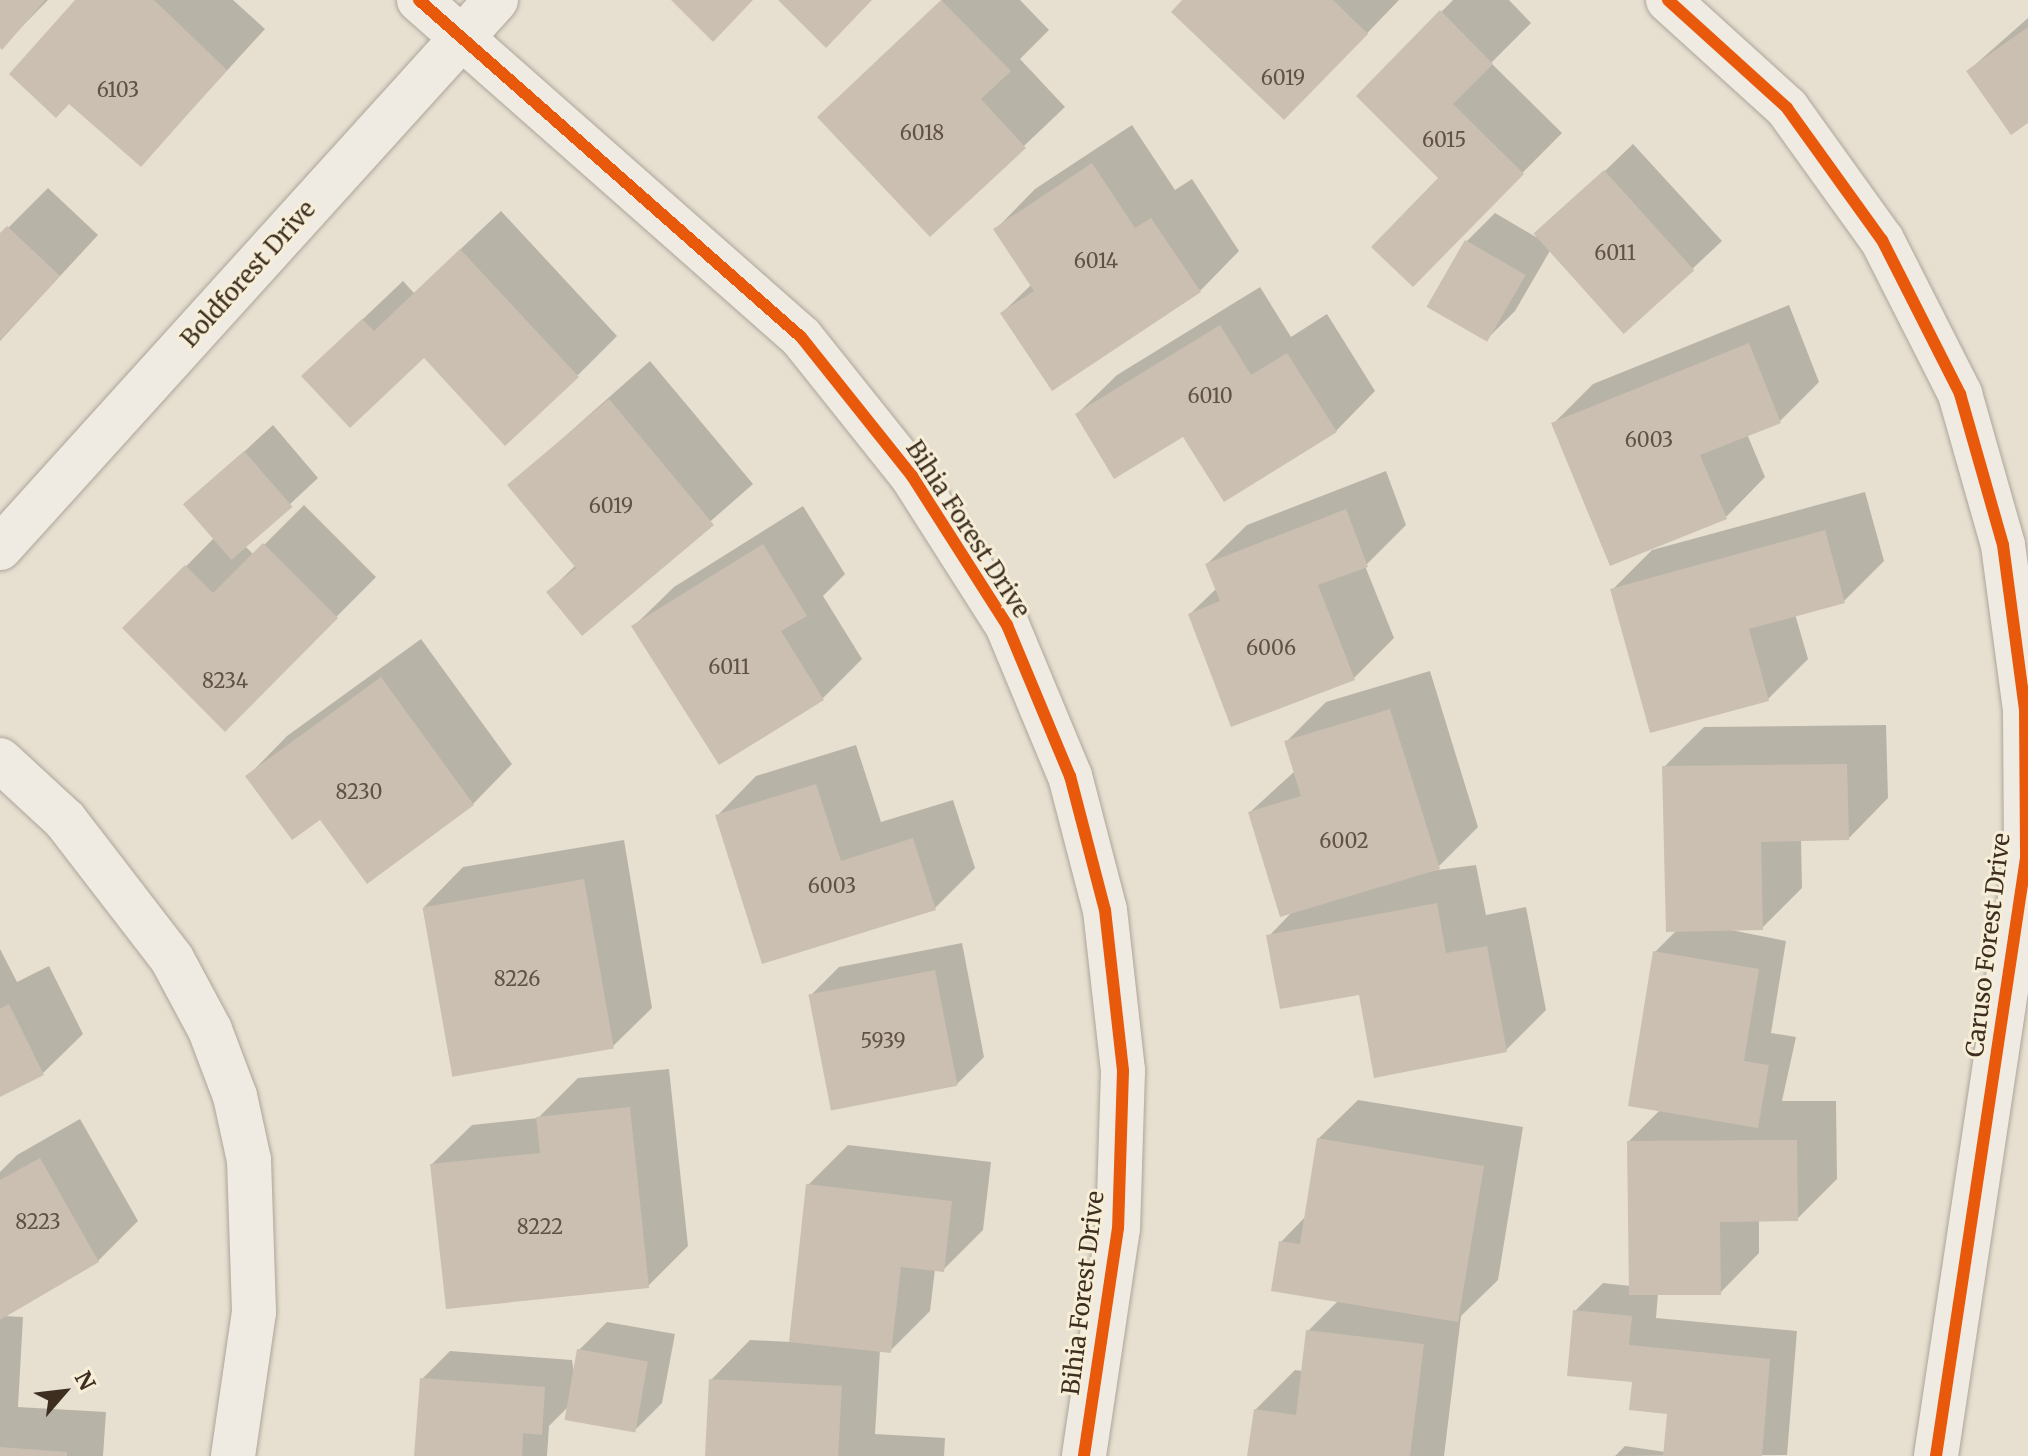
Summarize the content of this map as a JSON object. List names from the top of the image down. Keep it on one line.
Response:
{"streets":{"street":["Boldforest Drive","Bihia Forest Drive","Caruso Forest Drive"]},"crossings":[["Boldforest Drive","Bihia Forest Drive"]],"house_numbers":["6019","6103","6018","6015","6011","6014","6010","6003","6019","6006","6011","8234","8230","6002","6003","8226","5939","8223","8222"],"north":"top right"}
